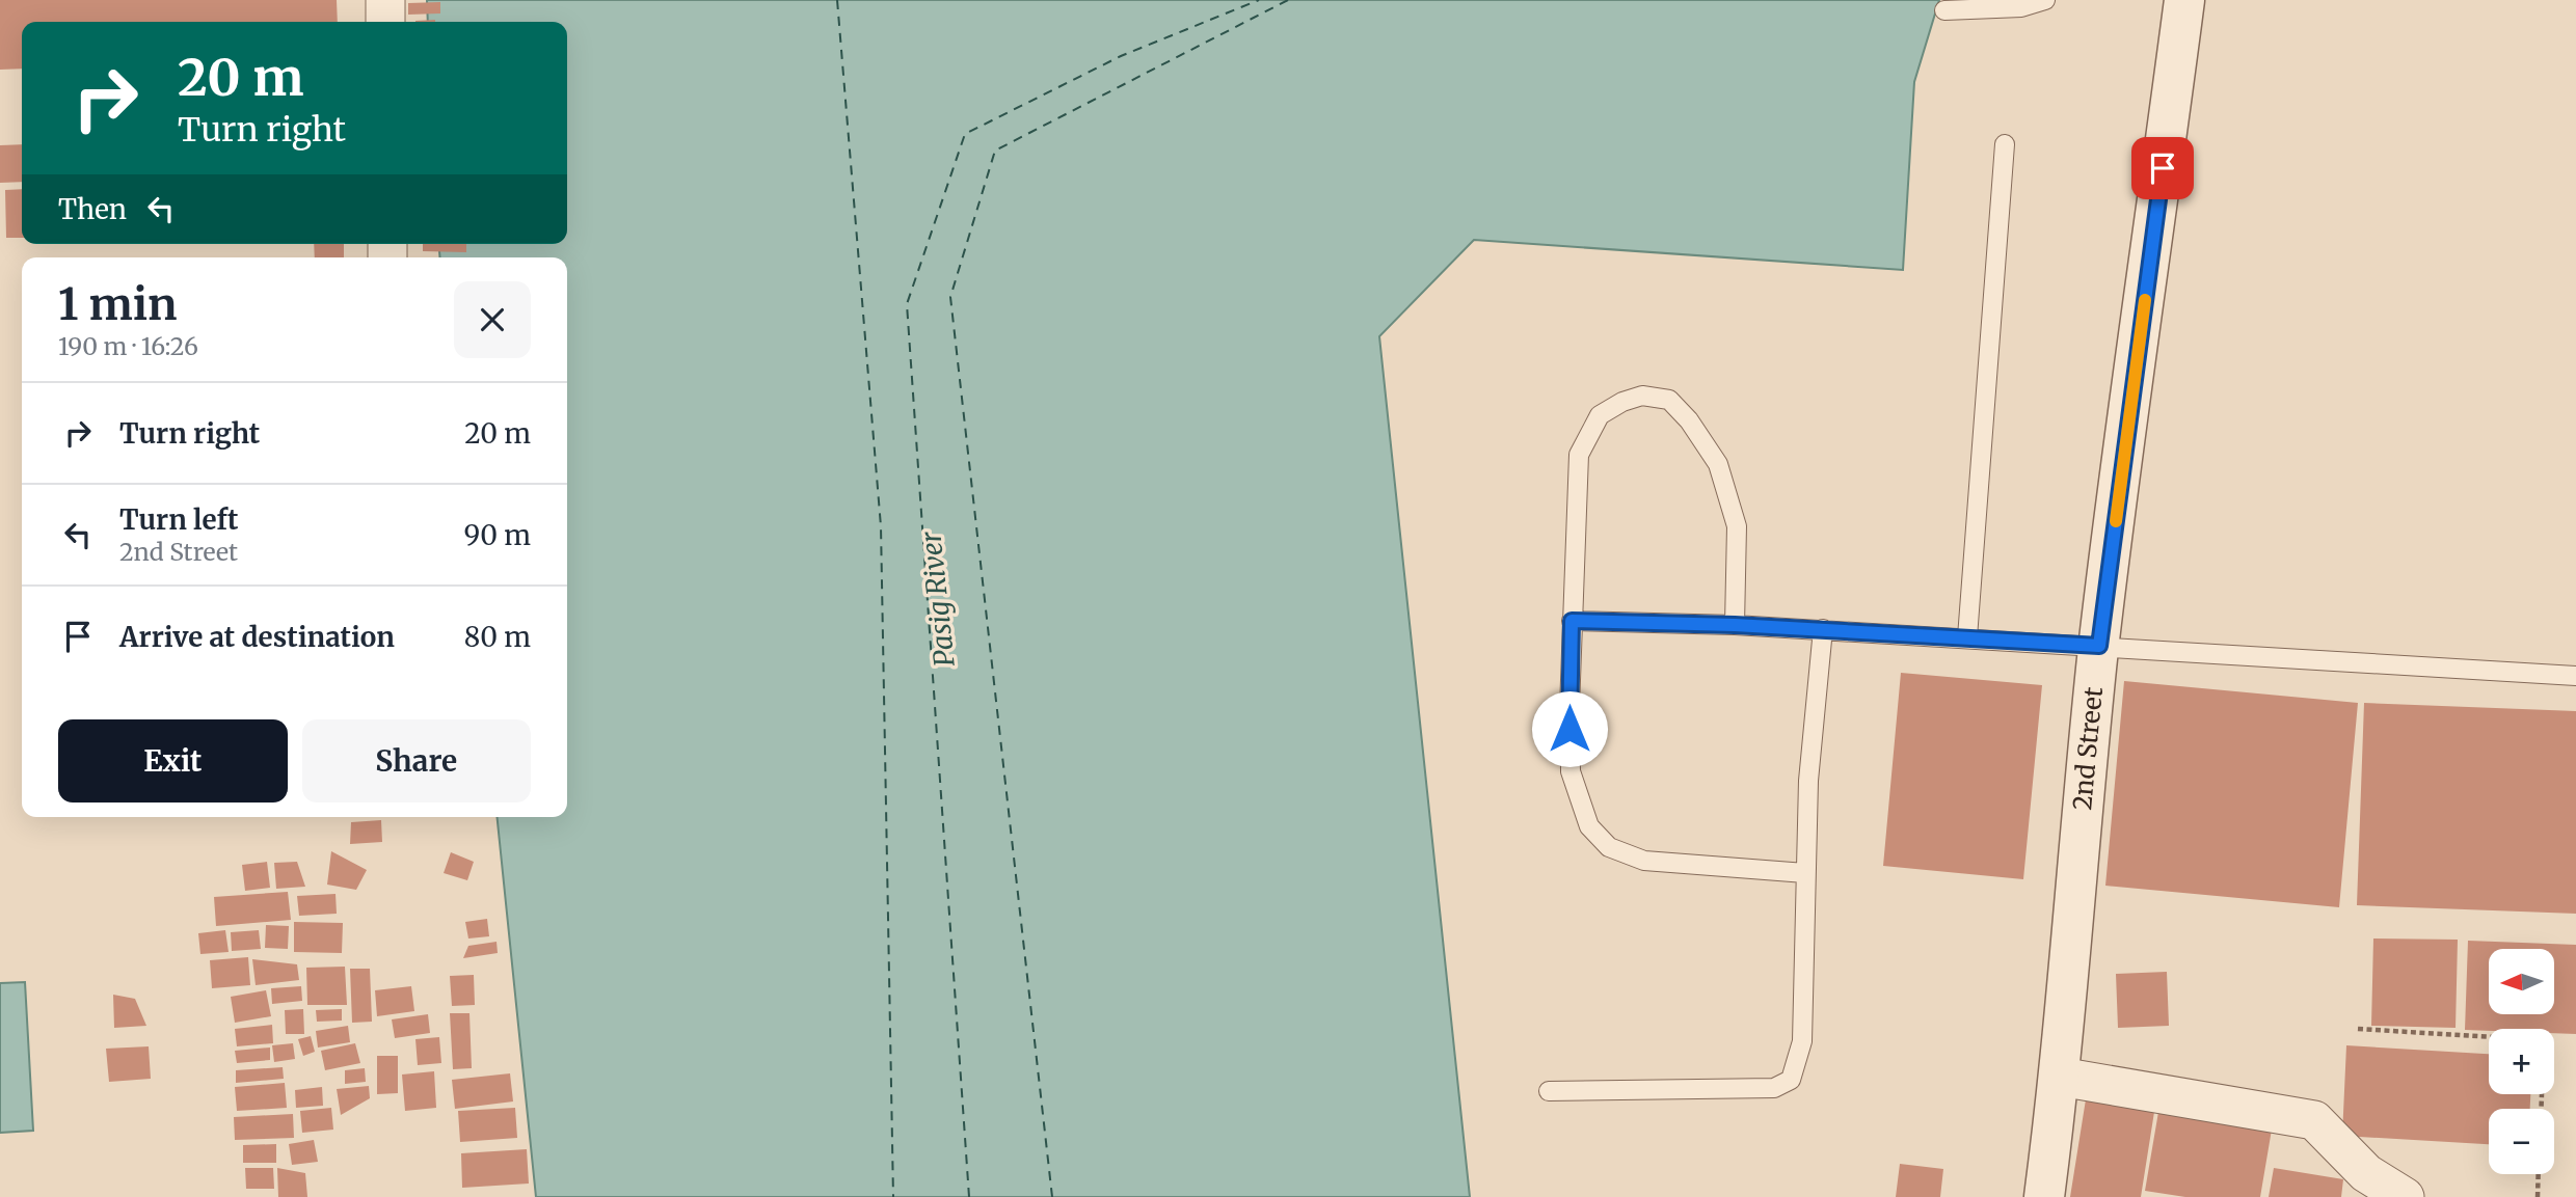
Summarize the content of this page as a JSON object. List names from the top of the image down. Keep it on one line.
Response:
{"streets":{"street":["2nd Street"]},"water":["Pasig River"],"north":"left","page":{"turn":["20 m","Turn right"],"then":"Then","heading":["1 min","190 m · 16:26"],"list":[{"name":"Turn right","value":"20 m"},{"name":"Turn left","note":"2nd Street","value":"90 m"},{"name":"Arrive at destination","value":"80 m"}],"buttons":["Exit","Share"],"map_buttons":["+","−"]}}
